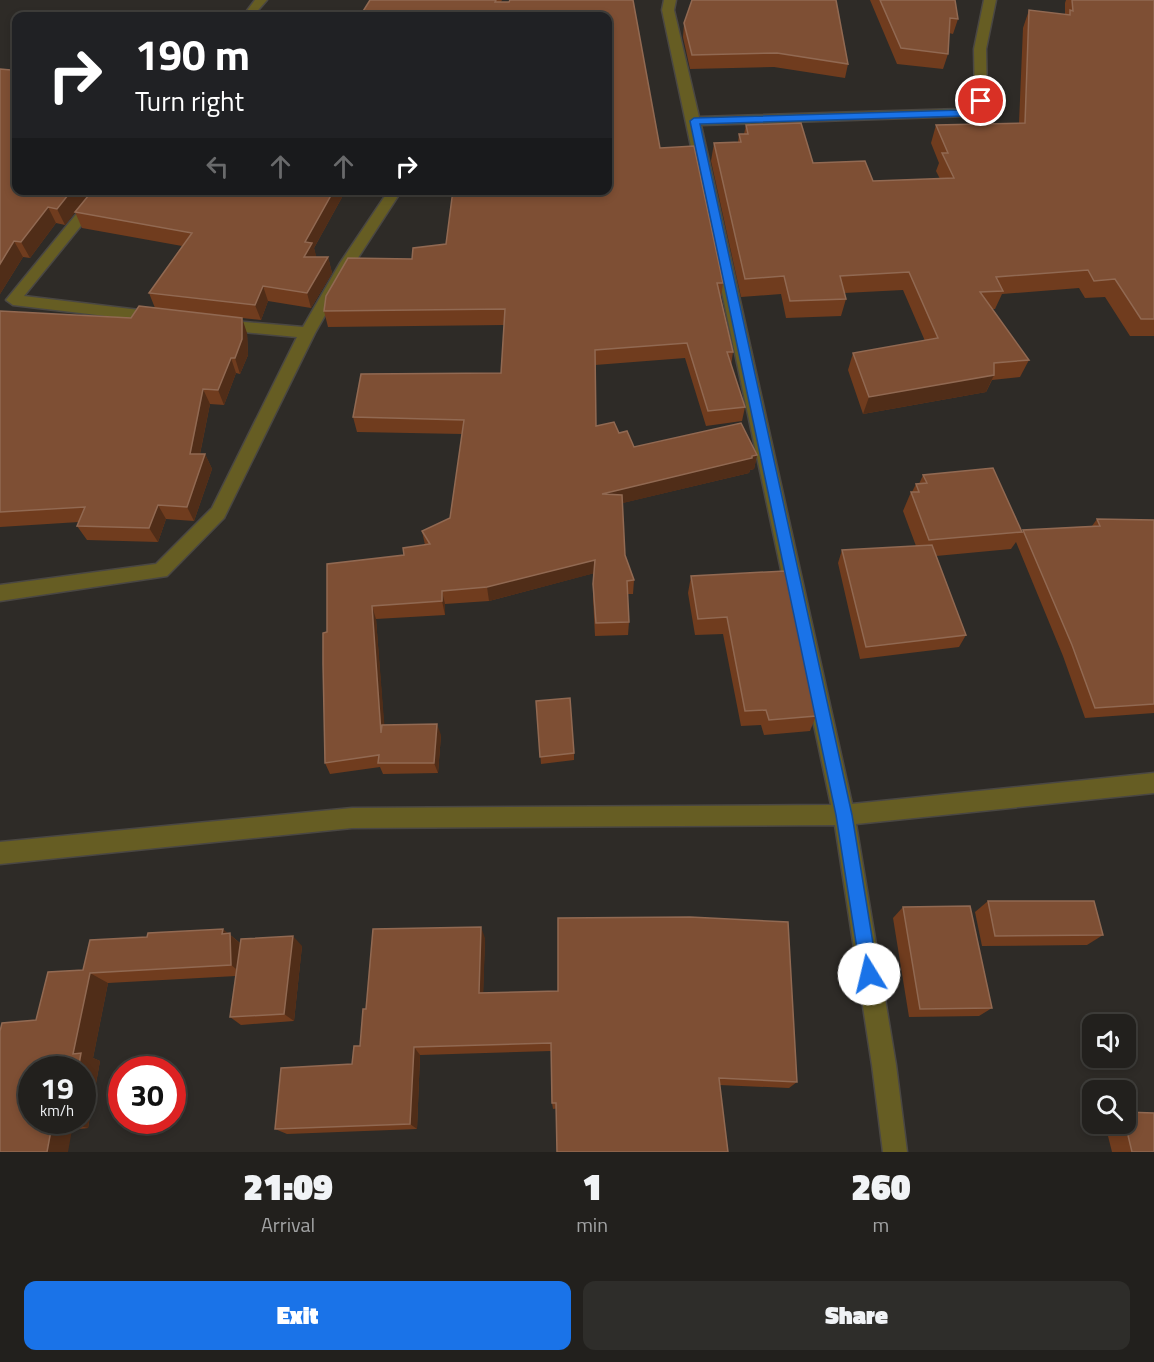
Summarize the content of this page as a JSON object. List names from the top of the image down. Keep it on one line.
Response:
{"page":{"turn":["190 m","Turn right"],"speed":"19 km/h","limit":"30","eta":["21:09","Arrival","1","min","260","m"],"buttons":["Exit","Share"]}}
